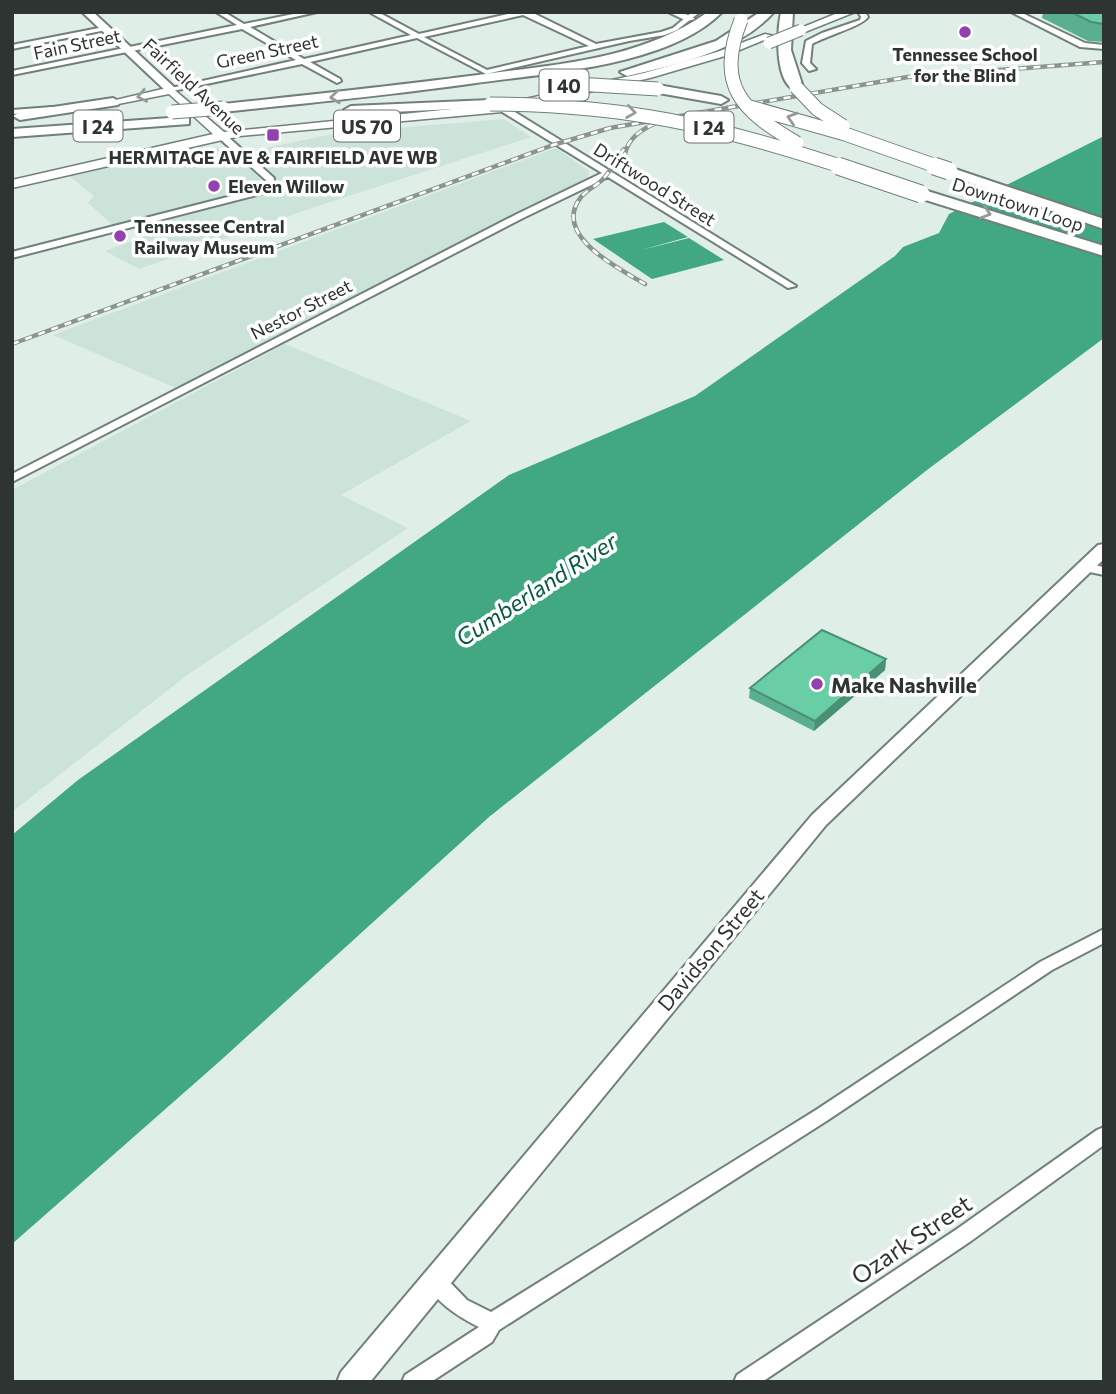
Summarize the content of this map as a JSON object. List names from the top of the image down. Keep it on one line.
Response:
{"streets":{"highway":["I 40","I 24","Downtown Loop"],"main road":["Green Street","Fairfield Avenue","US 70"],"street":["Fain Street","Driftwood Street","Nestor Street","Davidson Street","Ozark Street"]},"crossings":[["Fain Street","Fairfield Avenue"],["Green Street","Fairfield Avenue"],["I 40","I 24"],["Fairfield Avenue","US 70"],["I 24","US 70"],["I 24","Driftwood Street"],["I 24","Downtown Loop"],["US 70","Driftwood Street"],["Driftwood Street","Nestor Street"]],"water":["Cumberland River"],"places":{"other":["Tennessee School for the Blind","Eleven Willow","Tennessee Central Railway Museum","Make Nashville"],"transit":["HERMITAGE AVE & FAIRFIELD AVE WB"]}}
